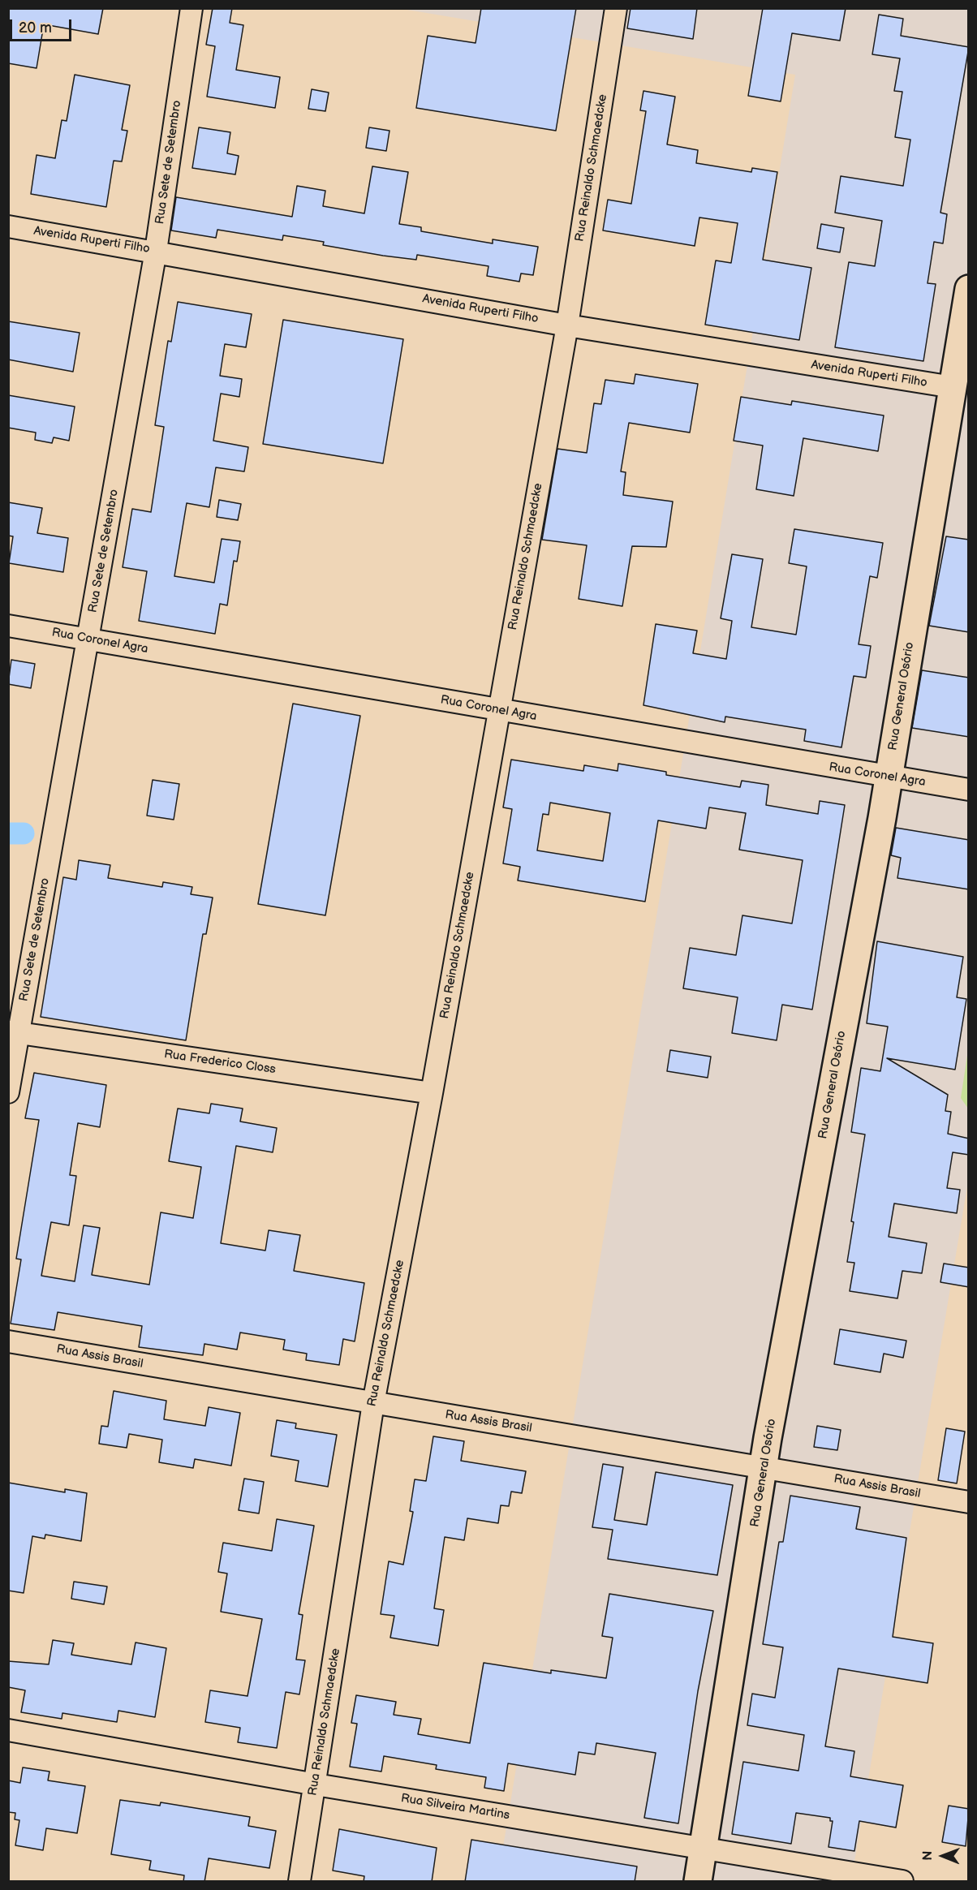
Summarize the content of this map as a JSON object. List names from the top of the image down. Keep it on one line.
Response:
{"streets":{"main road":["Rua General Osório"],"street":["Rua Sete de Setembro","Rua Reinaldo Schmaedcke","Avenida Ruperti Filho","Rua Coronel Agra","Rua Frederico Closs","Rua Assis Brasil","Rua Silveira Martins"]},"crossings":[["Rua Sete de Setembro","Avenida Ruperti Filho"],["Rua Sete de Setembro","Rua Coronel Agra"],["Rua Sete de Setembro","Rua Frederico Closs"],["Rua Reinaldo Schmaedcke","Avenida Ruperti Filho"],["Rua Reinaldo Schmaedcke","Rua Coronel Agra"],["Rua Reinaldo Schmaedcke","Rua Frederico Closs"],["Rua Reinaldo Schmaedcke","Rua Assis Brasil"],["Rua Reinaldo Schmaedcke","Rua Silveira Martins"],["Avenida Ruperti Filho","Rua General Osório"],["Rua Coronel Agra","Rua General Osório"],["Rua General Osório","Rua Assis Brasil"],["Rua General Osório","Rua Silveira Martins"]],"scale_bar":"20 m","north":"left"}
